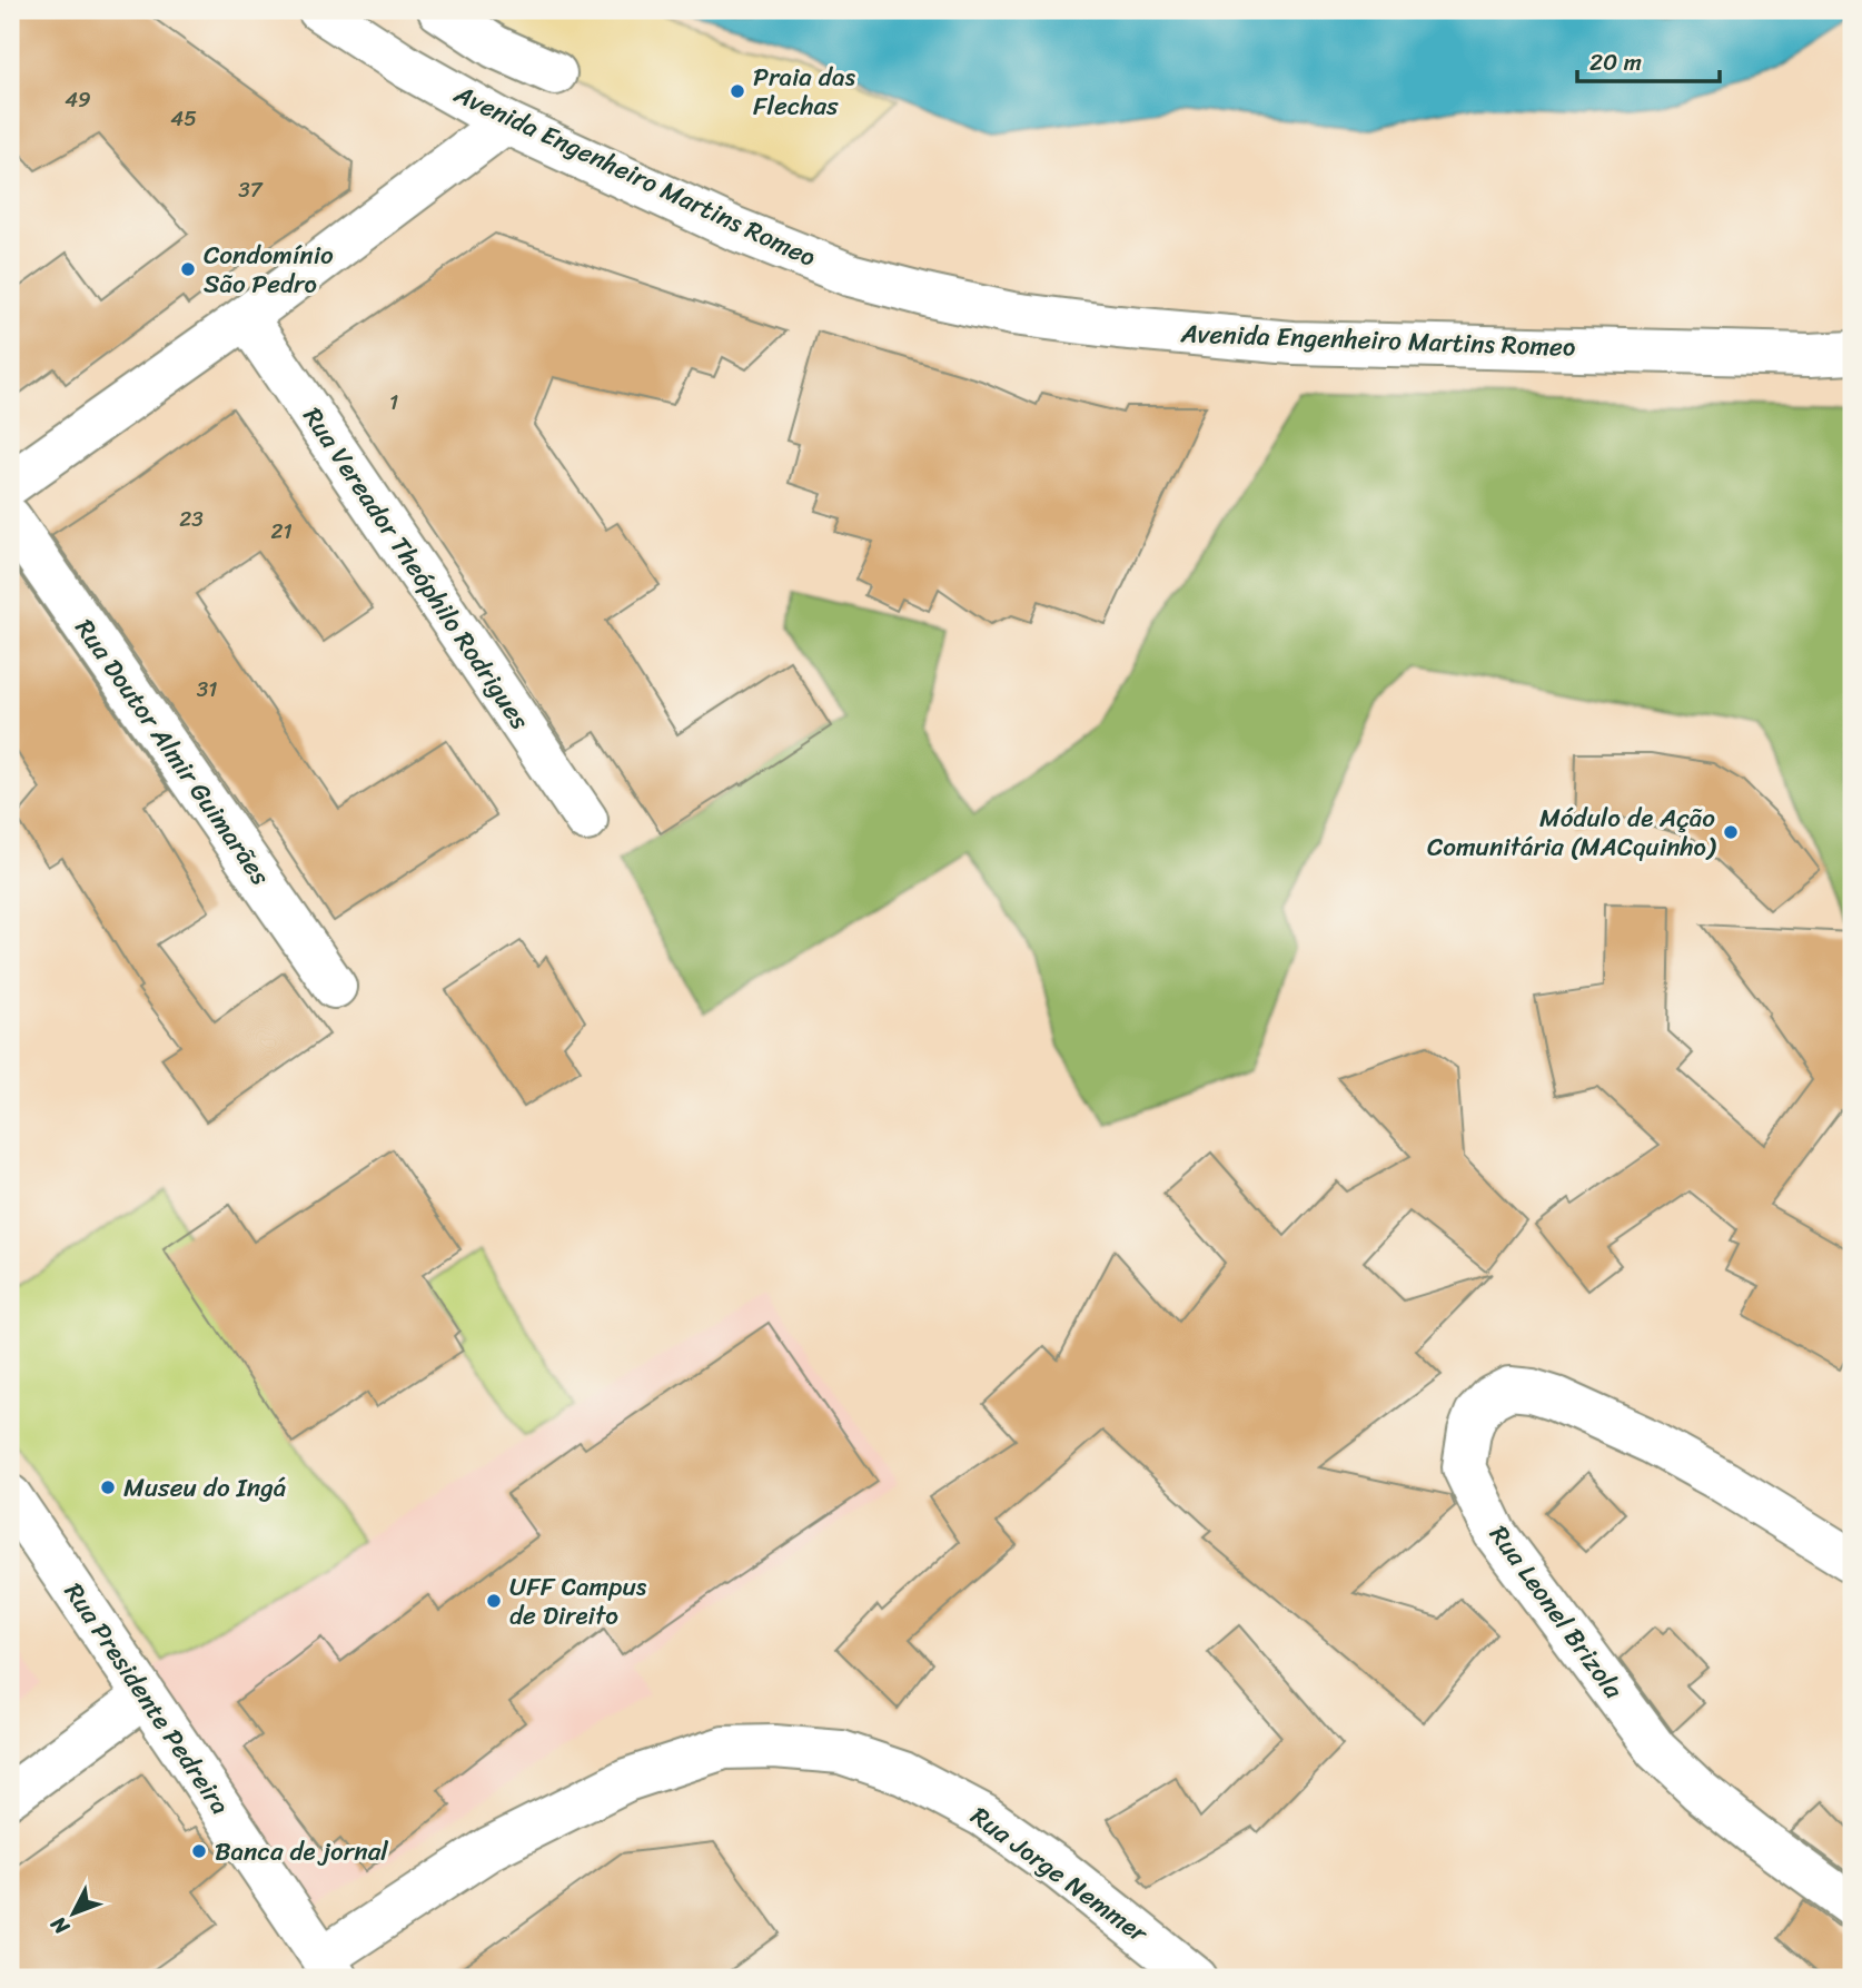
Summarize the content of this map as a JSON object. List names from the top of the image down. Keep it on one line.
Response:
{"streets":{"street":["Avenida Engenheiro Martins Romeo","Rua Vereador Theóphilo Rodrigues","Rua Doutor Almir Guimarães","Rua Leonel Brizola","Rua Presidente Pedreira","Rua Jorge Nemmer"]},"crossings":[["Rua Presidente Pedreira","Rua Jorge Nemmer"]],"places":["Praia das Flechas","Condomínio São Pedro","Módulo de Ação Comunitária (MACquinho)","Museu do Ingá","UFF Campus de Direito","Banca de jornal"],"house_numbers":["49","45","37","1","23","21","31"],"scale_bar":"20 m","north":"bottom left"}
